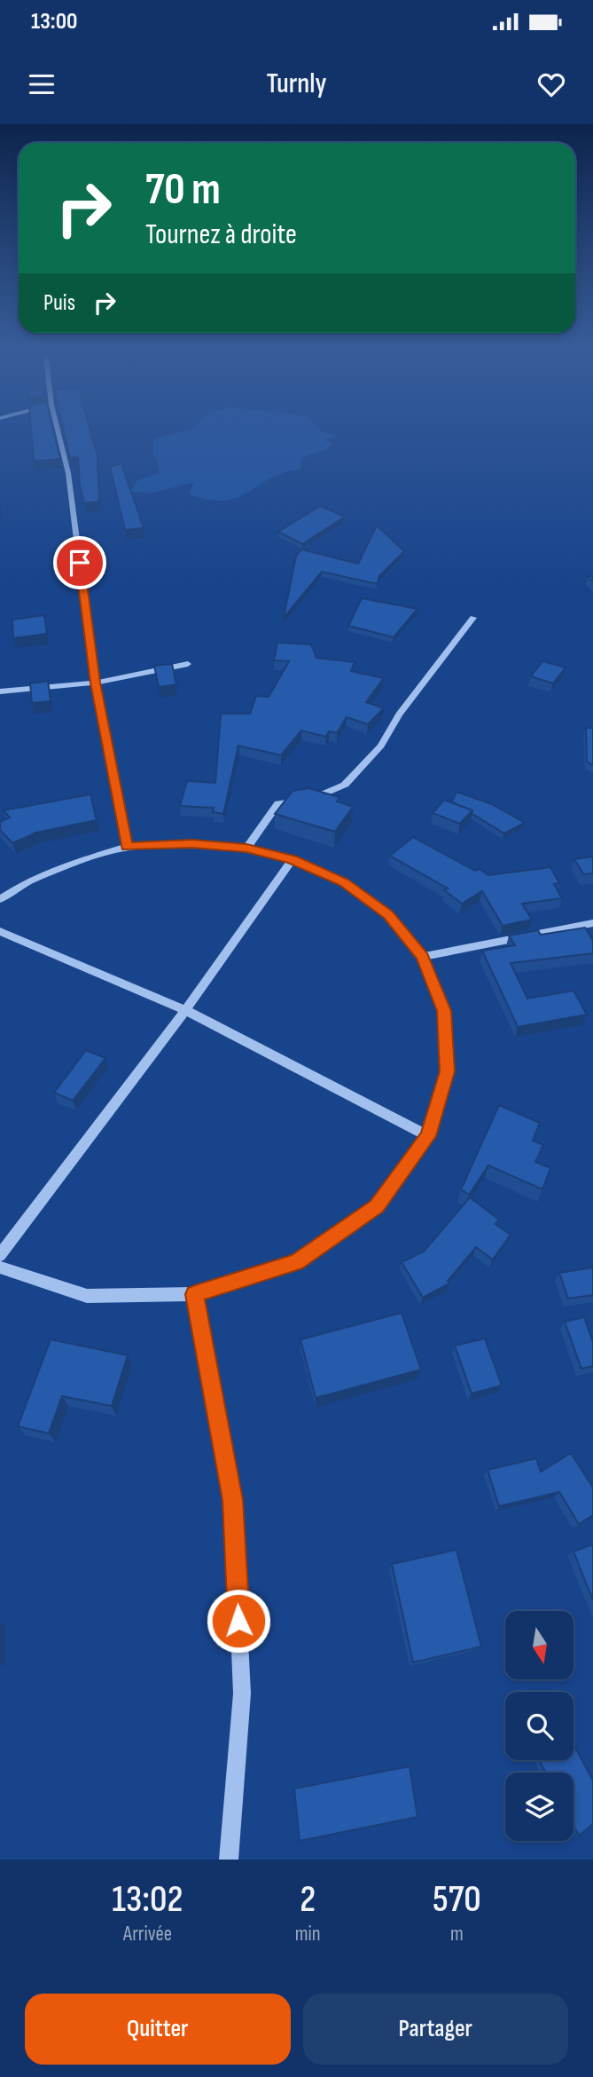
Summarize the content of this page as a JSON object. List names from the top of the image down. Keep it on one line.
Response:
{"north":"bottom","page":{"status":"13:00","header":"Turnly","turn":["70 m","Tournez à droite"],"then":"Puis","eta":["13:02","Arrivée","2","min","570","m"],"buttons":["Quitter","Partager"]}}
